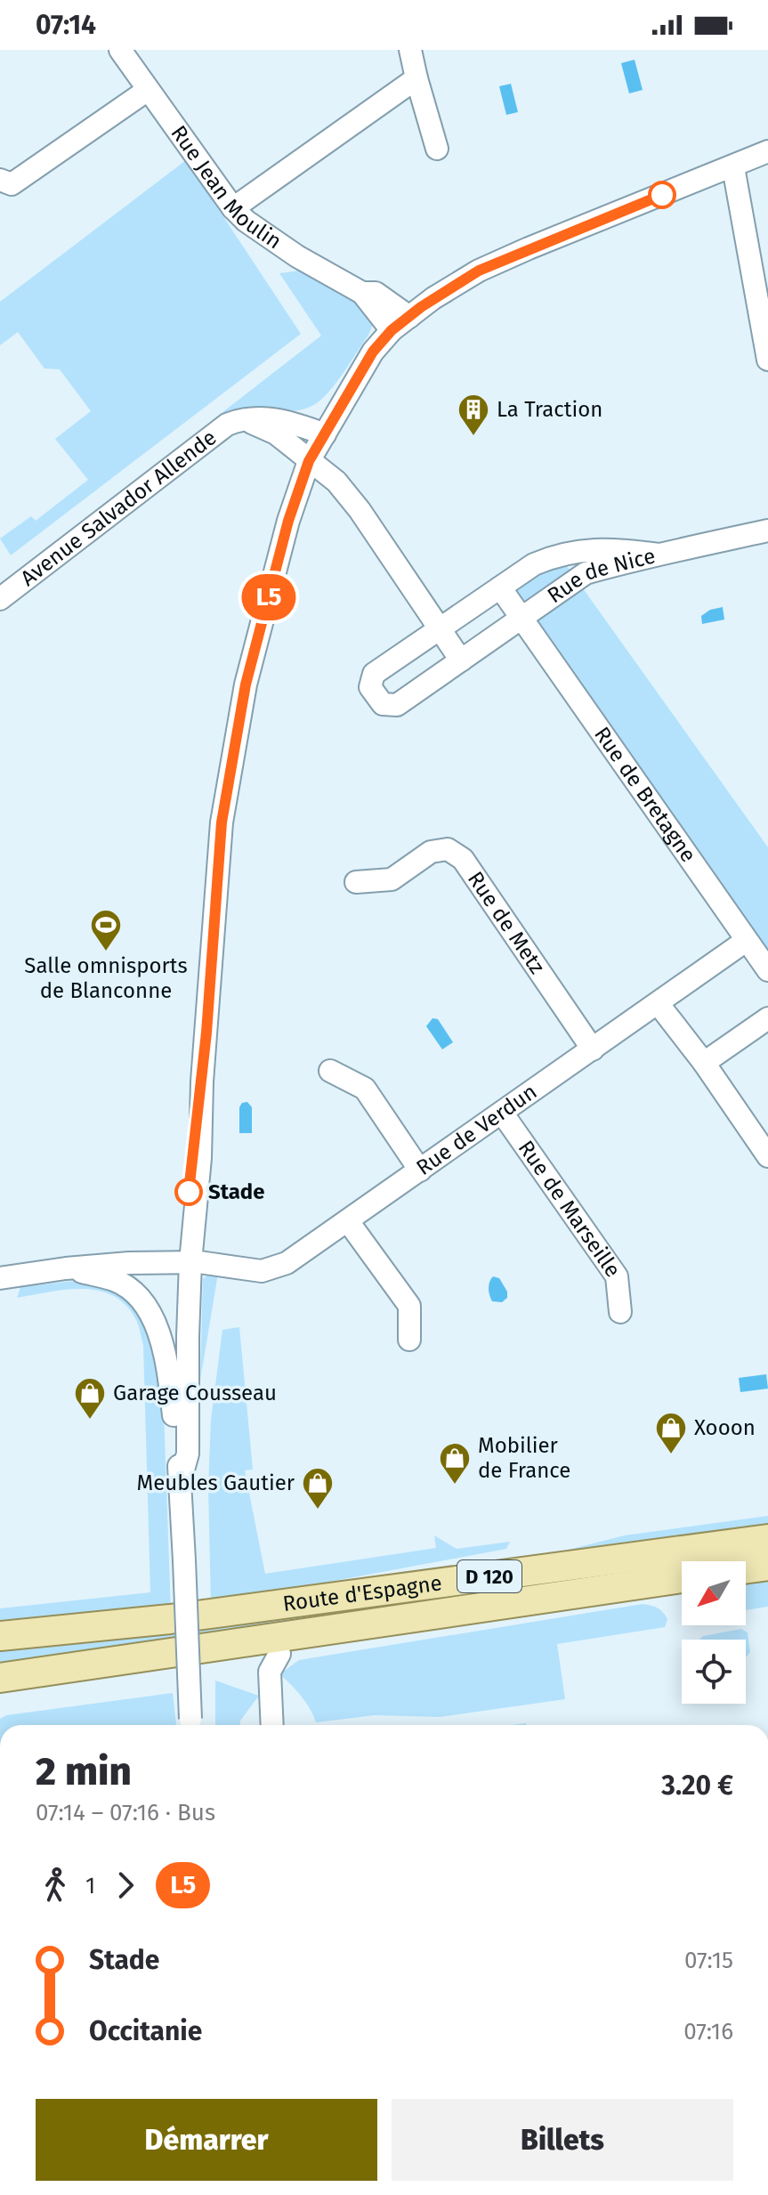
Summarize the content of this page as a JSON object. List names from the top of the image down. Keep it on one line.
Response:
{"streets":{"main road":["D 120","Route d'Espagne"],"street":["Rue Jean Moulin","Avenue Salvador Allende","Rue de Nice","Rue de Bretagne","Rue de Metz","Rue de Verdun","Rue de Marseille"]},"crossings":[["Rue de Nice","Rue de Bretagne"],["Rue de Bretagne","Rue de Verdun"],["Rue de Metz","Rue de Verdun"],["Rue de Verdun","Rue de Marseille"]],"places":{"building":["La Traction"],"sports":["Salle omnisports de Blanconne"],"other":["Stade"],"shop":["Garage Cousseau","Xooon","Mobilier de France","Meubles Gautier"]},"lines":["bus line L5"],"north":"bottom left","page":{"status":"07:14","on_map":"L5","heading":["2 min","07:14 – 07:16 · Bus","3.20 €"],"legs":["1","L5"],"list":[{"name":"Stade","value":"07:15"},{"name":"Occitanie","value":"07:16"}],"buttons":["Démarrer","Billets"]}}
